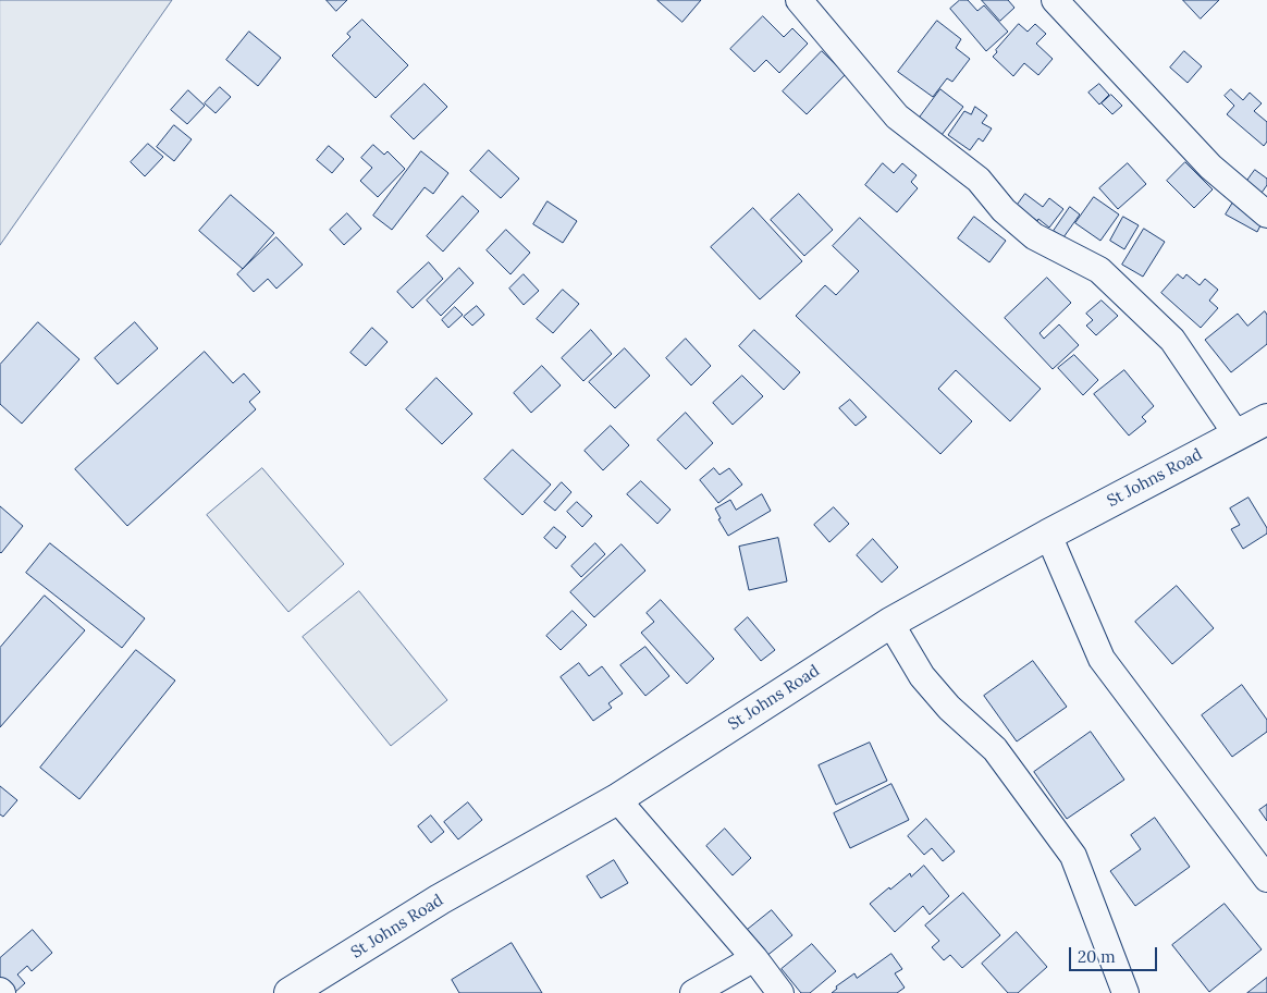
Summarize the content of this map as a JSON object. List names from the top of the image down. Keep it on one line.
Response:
{"streets":{"main road":["St Johns Road"]},"scale_bar":"20 m"}
